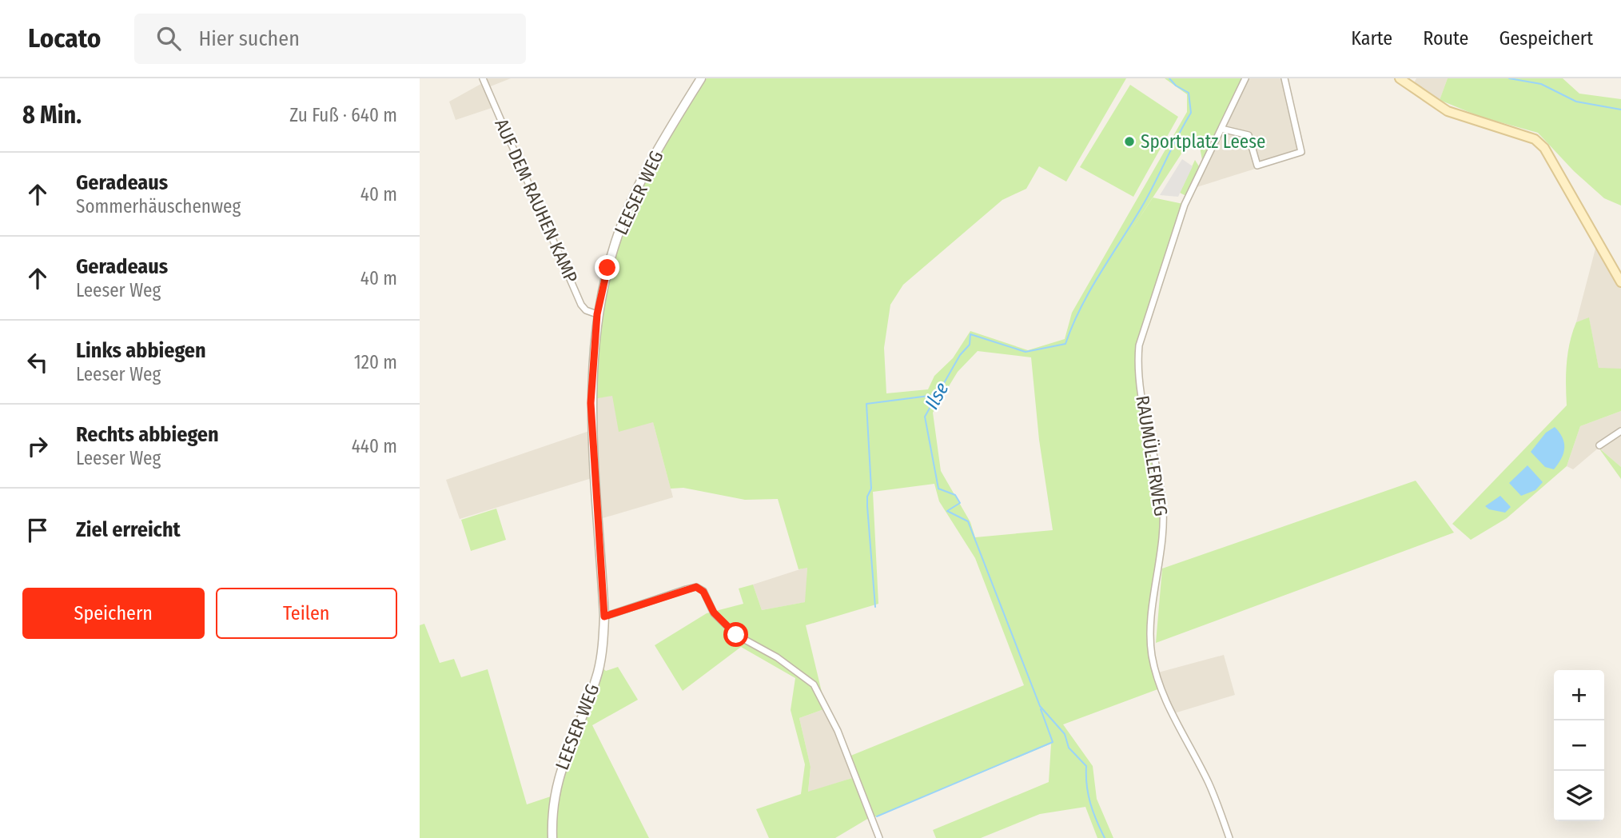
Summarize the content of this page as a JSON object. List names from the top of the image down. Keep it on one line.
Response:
{"streets":{"street":["LEESER WEG","AUF DEM RAUHEN KAMP","RAUMÜLLERWEG"]},"crossings":[["LEESER WEG","AUF DEM RAUHEN KAMP"]],"water":["Ilse"],"places":["Sportplatz Leese"],"page":{"header":"Locato","search":"Hier suchen","nav":["Karte","Route","Gespeichert"],"heading":["8 Min.","Zu Fuß · 640 m"],"list":[["Geradeaus","Sommerhäuschenweg","40 m"],["Geradeaus","Leeser Weg","40 m"],["Links abbiegen","Leeser Weg","120 m"],["Rechts abbiegen","Leeser Weg","440 m"],"Ziel erreicht"],"buttons":["Speichern","Teilen"],"map_buttons":["+","−"]}}
